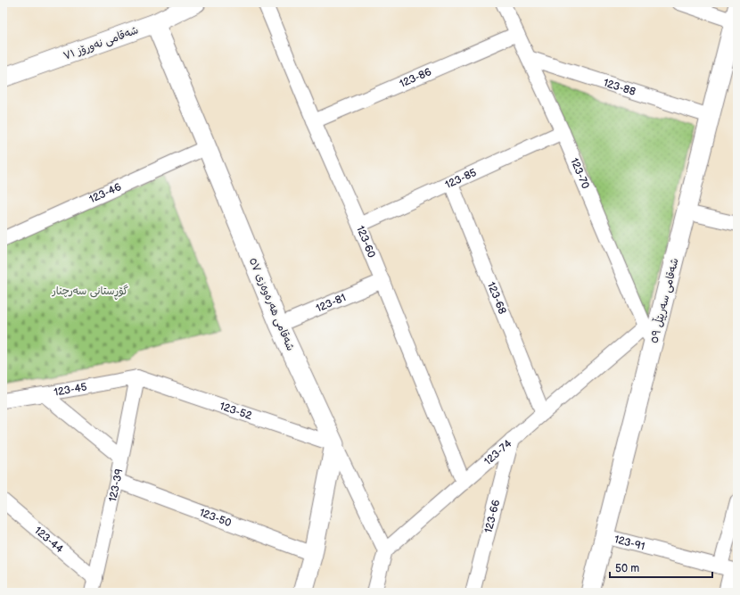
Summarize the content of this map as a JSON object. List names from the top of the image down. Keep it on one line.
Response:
{"streets":{"street":["شەقامی نەورۆز ٧١","123-86","123-88","123-70","123-85","123-46","123-60","123-68","شەقامی سەرپێڵ ٥٩","123-81","شەقامی هەرەوەزی ٥٧","123-45","123-52","123-74","123-39","123-66","123-50","123-44","123-91"]},"crossings":[["شەقامی نەورۆز ٧١","شەقامی هەرەوەزی ٥٧"],["123-86","123-70"],["123-86","123-60"],["123-88","123-70"],["123-88","شەقامی سەرپێڵ ٥٩"],["123-70","123-85"],["123-70","شەقامی سەرپێڵ ٥٩"],["123-70","123-74"],["123-85","123-60"],["123-85","123-68"],["123-46","شەقامی هەرەوەزی ٥٧"],["123-60","123-81"],["123-60","123-74"],["123-68","123-74"],["شەقامی سەرپێڵ ٥٩","123-91"],["123-81","شەقامی هەرەوەزی ٥٧"],["شەقامی هەرەوەزی ٥٧","123-52"],["123-45","123-52"],["123-45","123-39"],["123-52","123-39"],["123-74","123-66"],["123-39","123-50"],["123-39","123-44"]],"parks":["گۆڕستانی سەرچنار"],"scale_bar":"50 m"}
